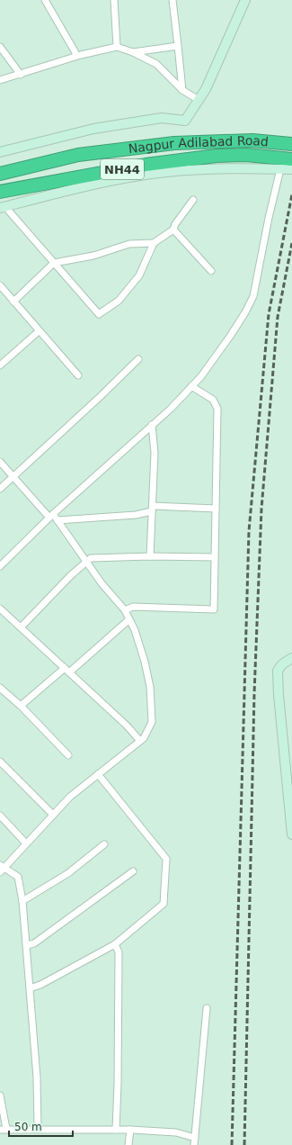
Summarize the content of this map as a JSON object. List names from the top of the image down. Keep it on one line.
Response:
{"streets":{"highway":["Nagpur Adilabad Road","NH44"]},"scale_bar":"50 m"}
